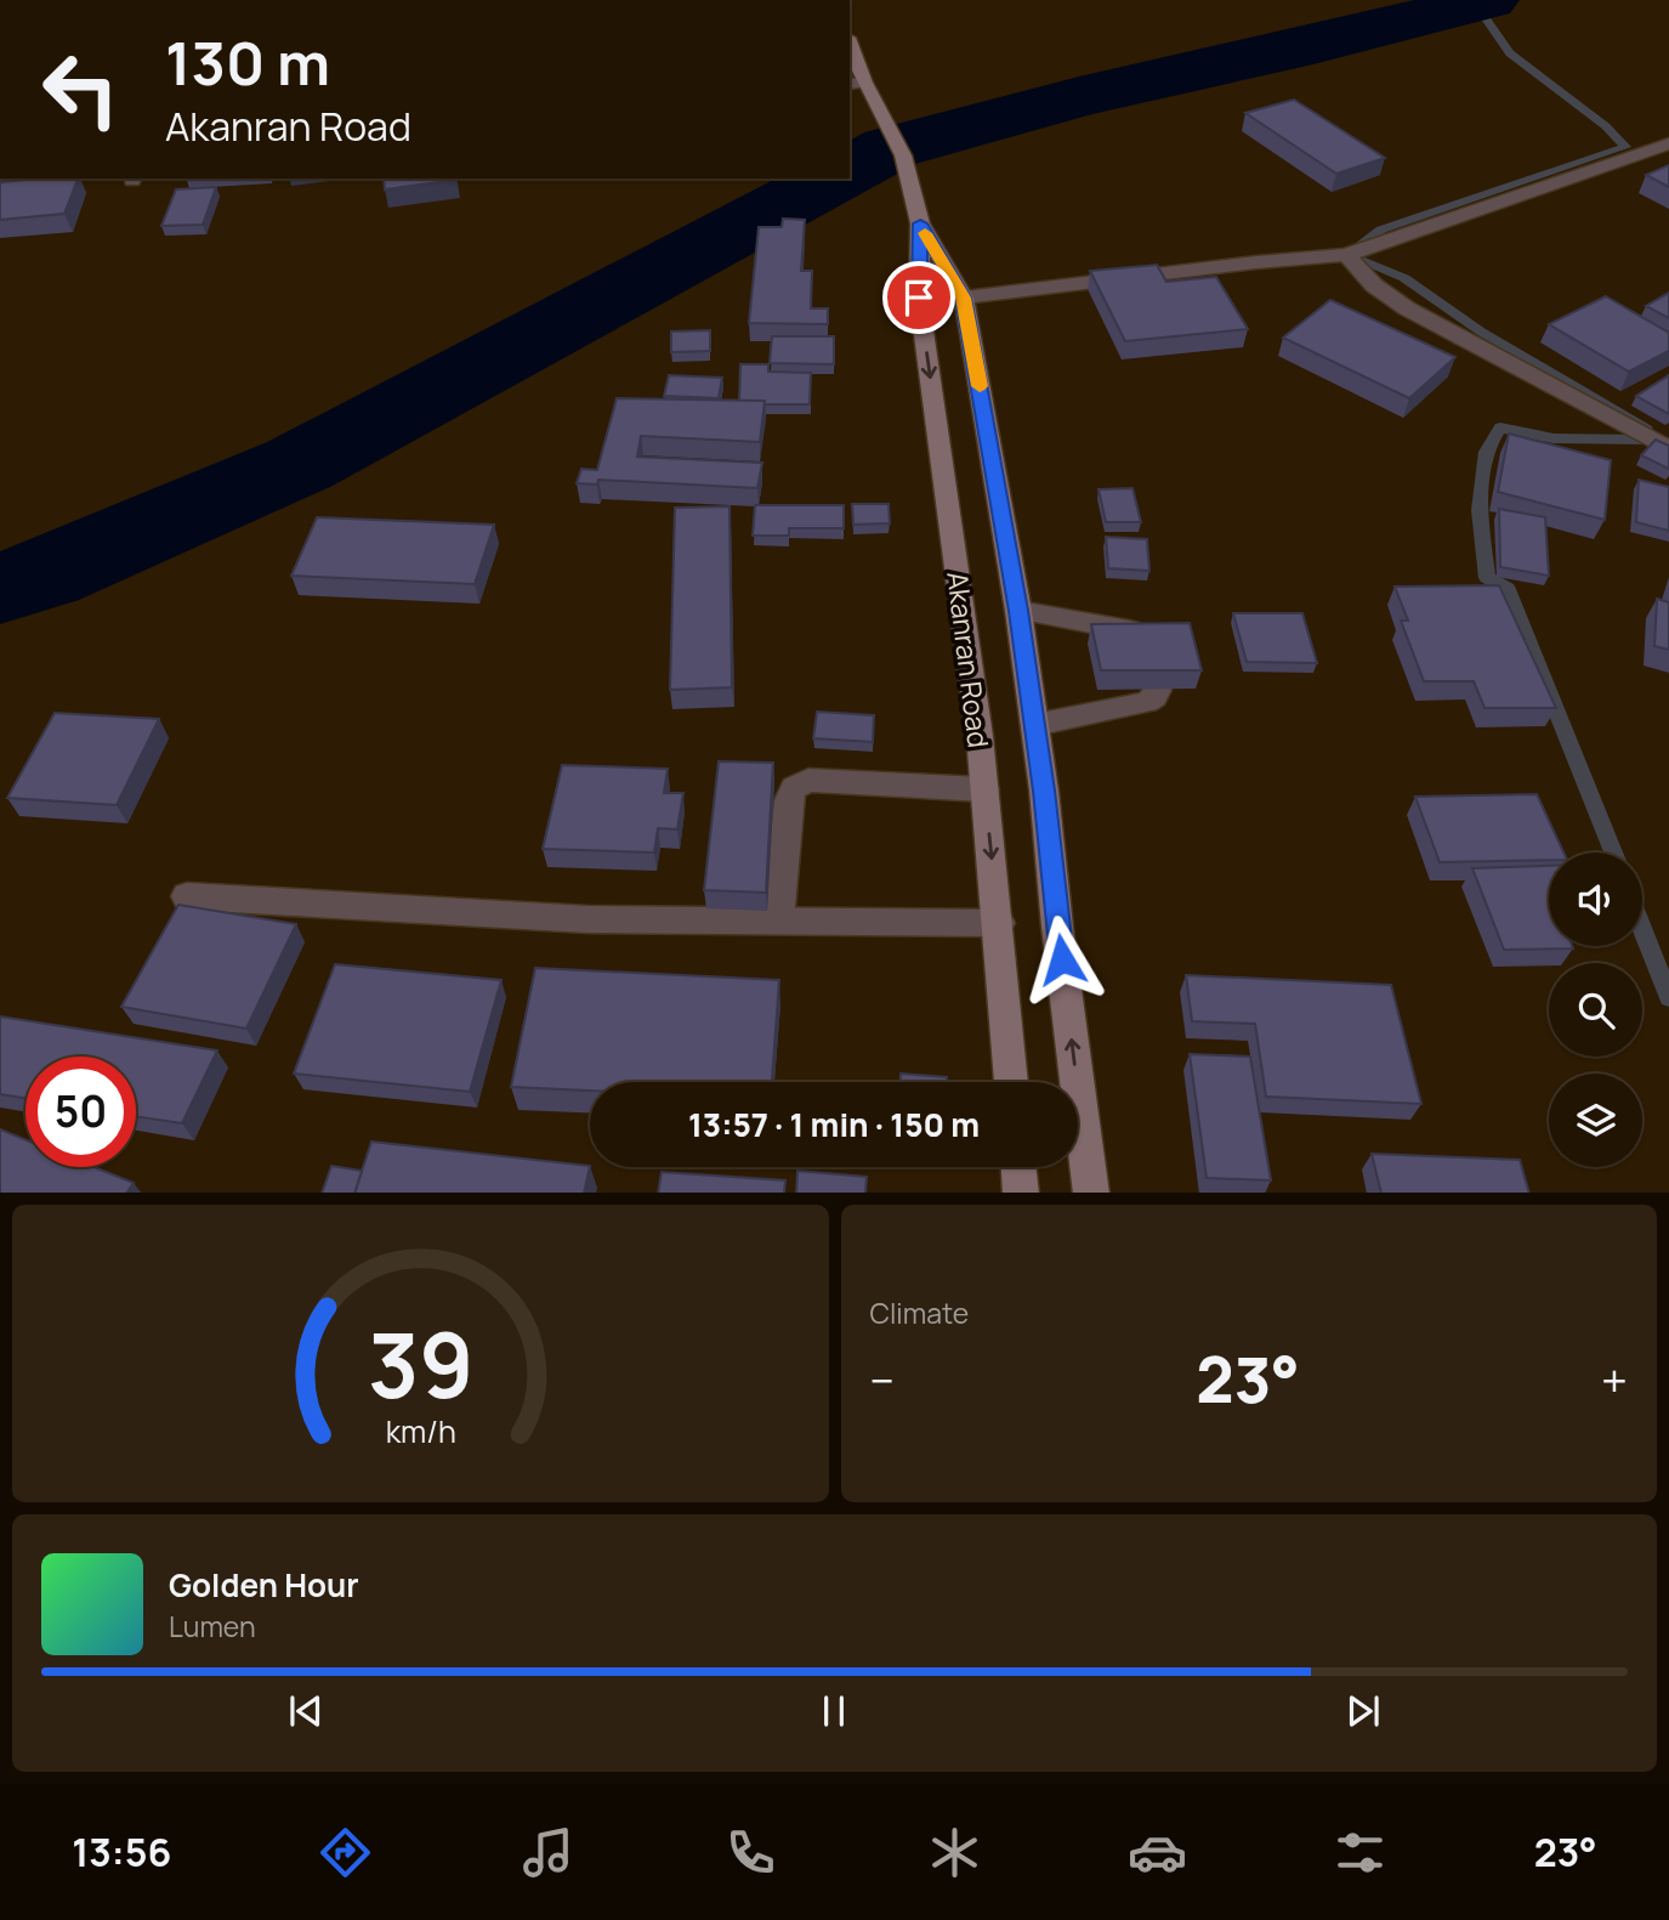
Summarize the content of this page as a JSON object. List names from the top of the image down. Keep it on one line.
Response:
{"streets":{"main road":["Akanran Road"]},"page":{"turn":["130 m","Akanran Road"],"limit":"50","trip":"13:57 · 1 min · 150 m","tile":"Climate","heat":["−","23°","+"],"song":["Golden Hour","Lumen"],"tabs":["13:56","23°"],"gauge":["39","km/h"]}}
